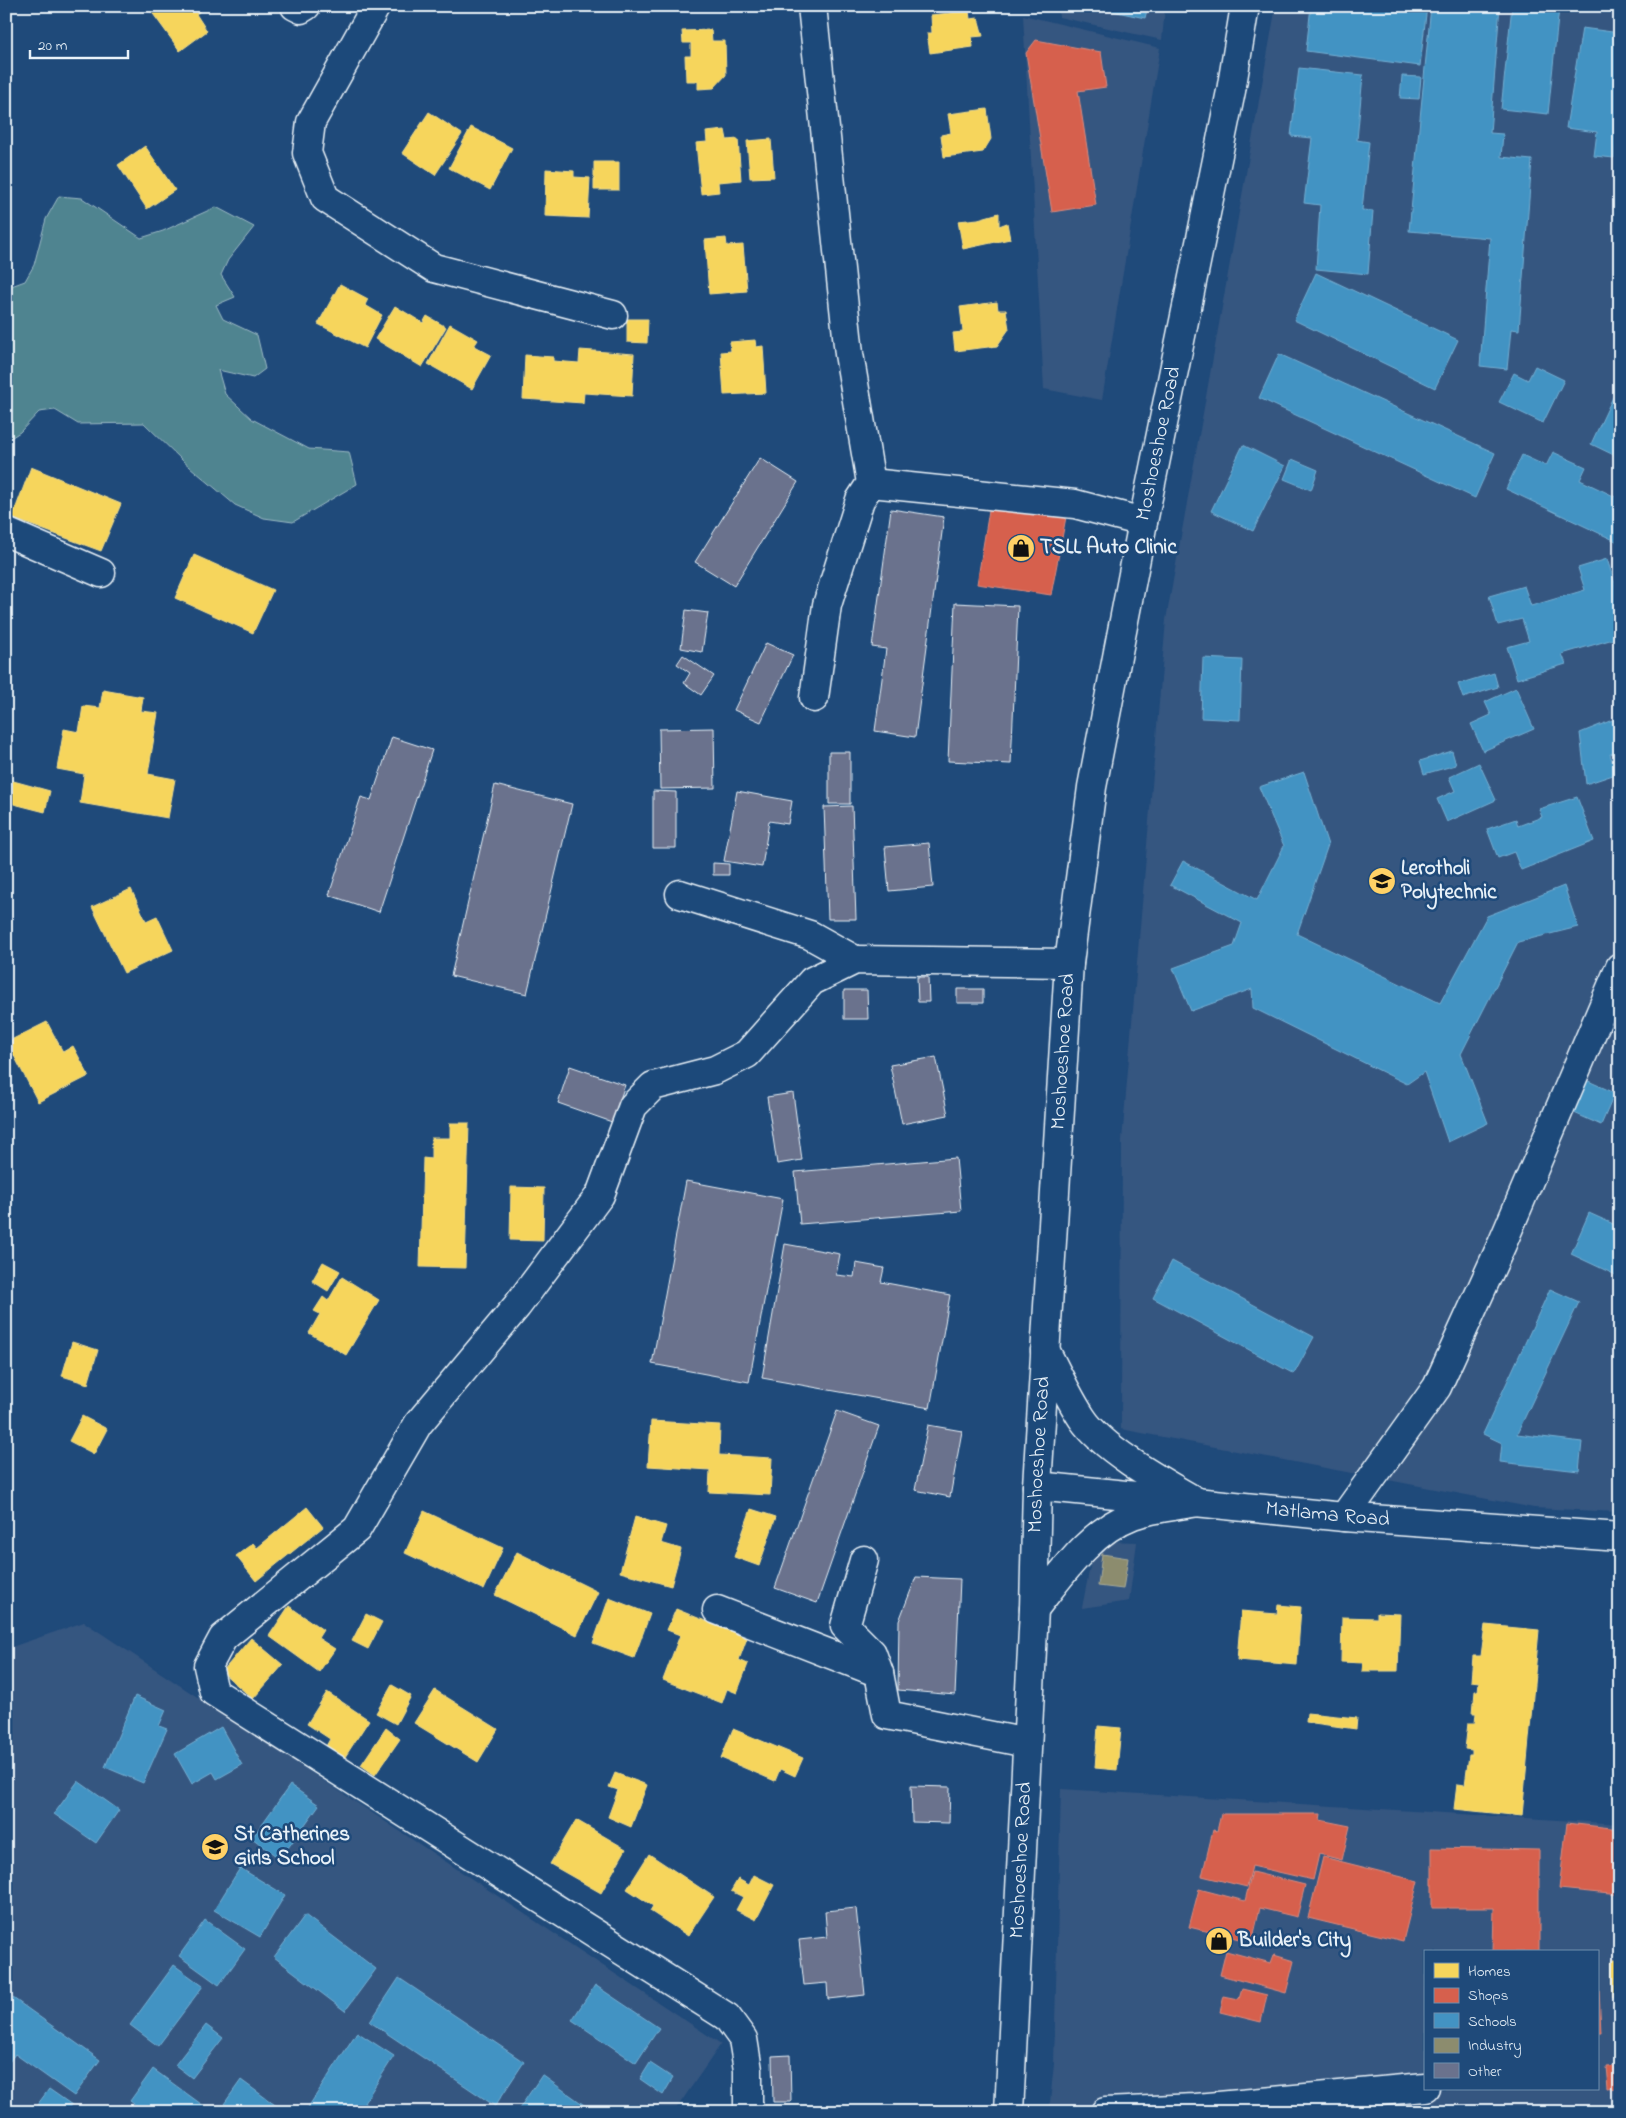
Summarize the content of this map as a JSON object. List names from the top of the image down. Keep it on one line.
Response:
{"streets":{"street":["Moshoeshoe Road","Matlama Road"]},"crossings":[["Moshoeshoe Road","Matlama Road"]],"places":{"shop":["TSLL Auto Clinic","Builder's City"],"school or university":["Lerotholi Polytechnic","St Catherines Girls School"]},"legend":["Homes","Shops","Schools","Industry","Other"],"scale_bar":"20 m"}
